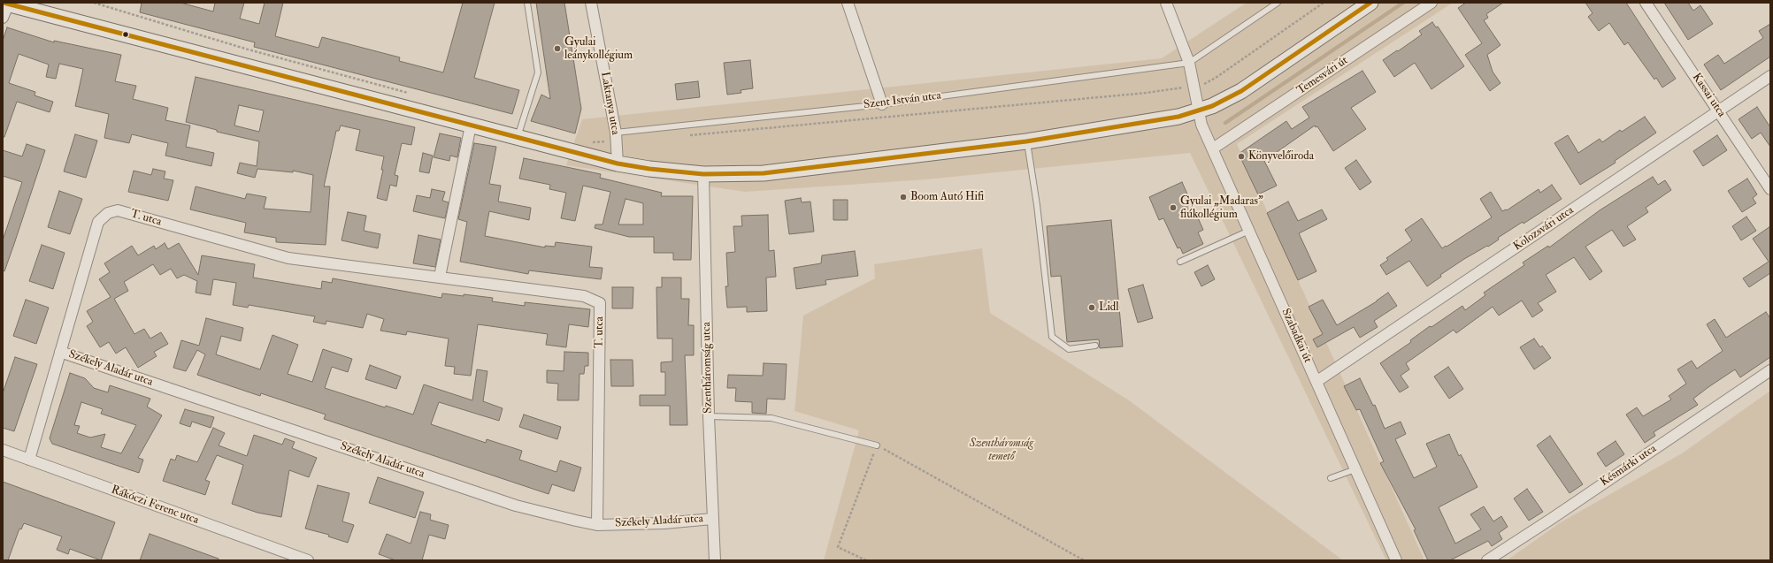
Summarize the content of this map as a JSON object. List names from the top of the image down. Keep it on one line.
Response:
{"streets":{"street":["Temesvári út","Kassai utca","Laktanya utca","T. utca","Kolozsvári utca","Szabadkai út","Szentháromság utca","Székely Aladár utca","Késmárki utca","Rákóczi Ferenc utca"],"lane":["Szent István utca"]},"crossings":[["Temesvári út","Szabadkai út"],["Kassai utca","Kolozsvári utca"],["Szent István utca","Laktanya utca"],["Szent István utca","Szabadkai út"],["T. utca","Székely Aladár utca"],["T. utca","Rákóczi Ferenc utca"],["Kolozsvári utca","Szabadkai út"],["Szentháromság utca","Székely Aladár utca"]],"parks":["Szentháromság temető"],"places":["Gyulai leánykollégium","Könyvelőiroda","Boom Autó Hifi","Gyulai „Madaras” fiúkollégium","Lidl"]}
